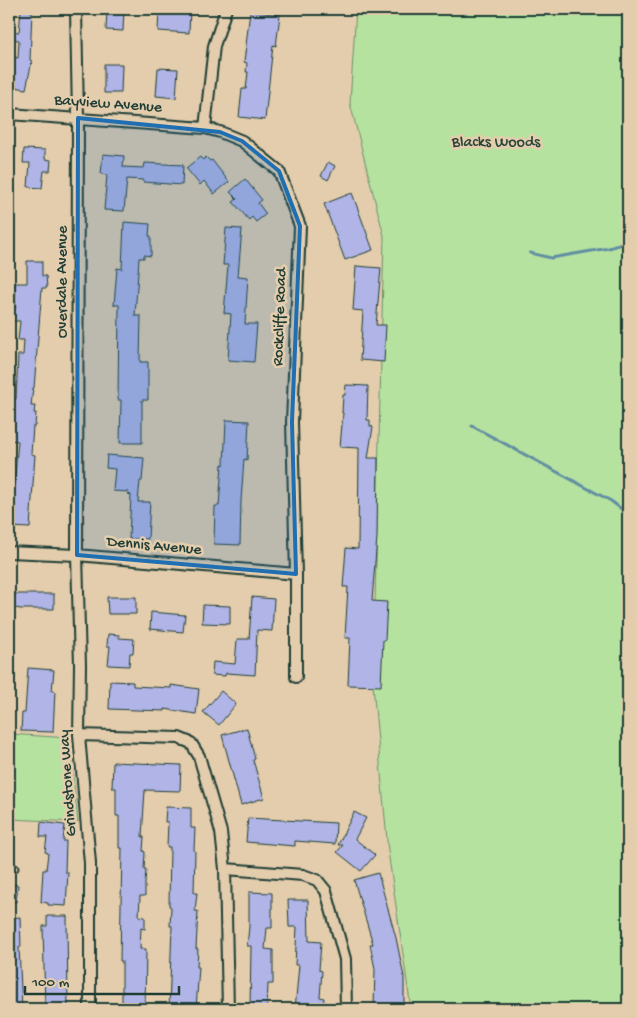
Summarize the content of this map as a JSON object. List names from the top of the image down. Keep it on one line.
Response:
{"streets":{"street":["Bayview Avenue","Overdale Avenue","Rockcliffe Road","Dennis Avenue","Grindstone Way"]},"crossings":[["Bayview Avenue","Overdale Avenue"],["Bayview Avenue","Rockcliffe Road"],["Overdale Avenue","Dennis Avenue"],["Overdale Avenue","Grindstone Way"],["Rockcliffe Road","Dennis Avenue"],["Dennis Avenue","Grindstone Way"]],"parks":["Blacks Woods"],"scale_bar":"100 m"}
